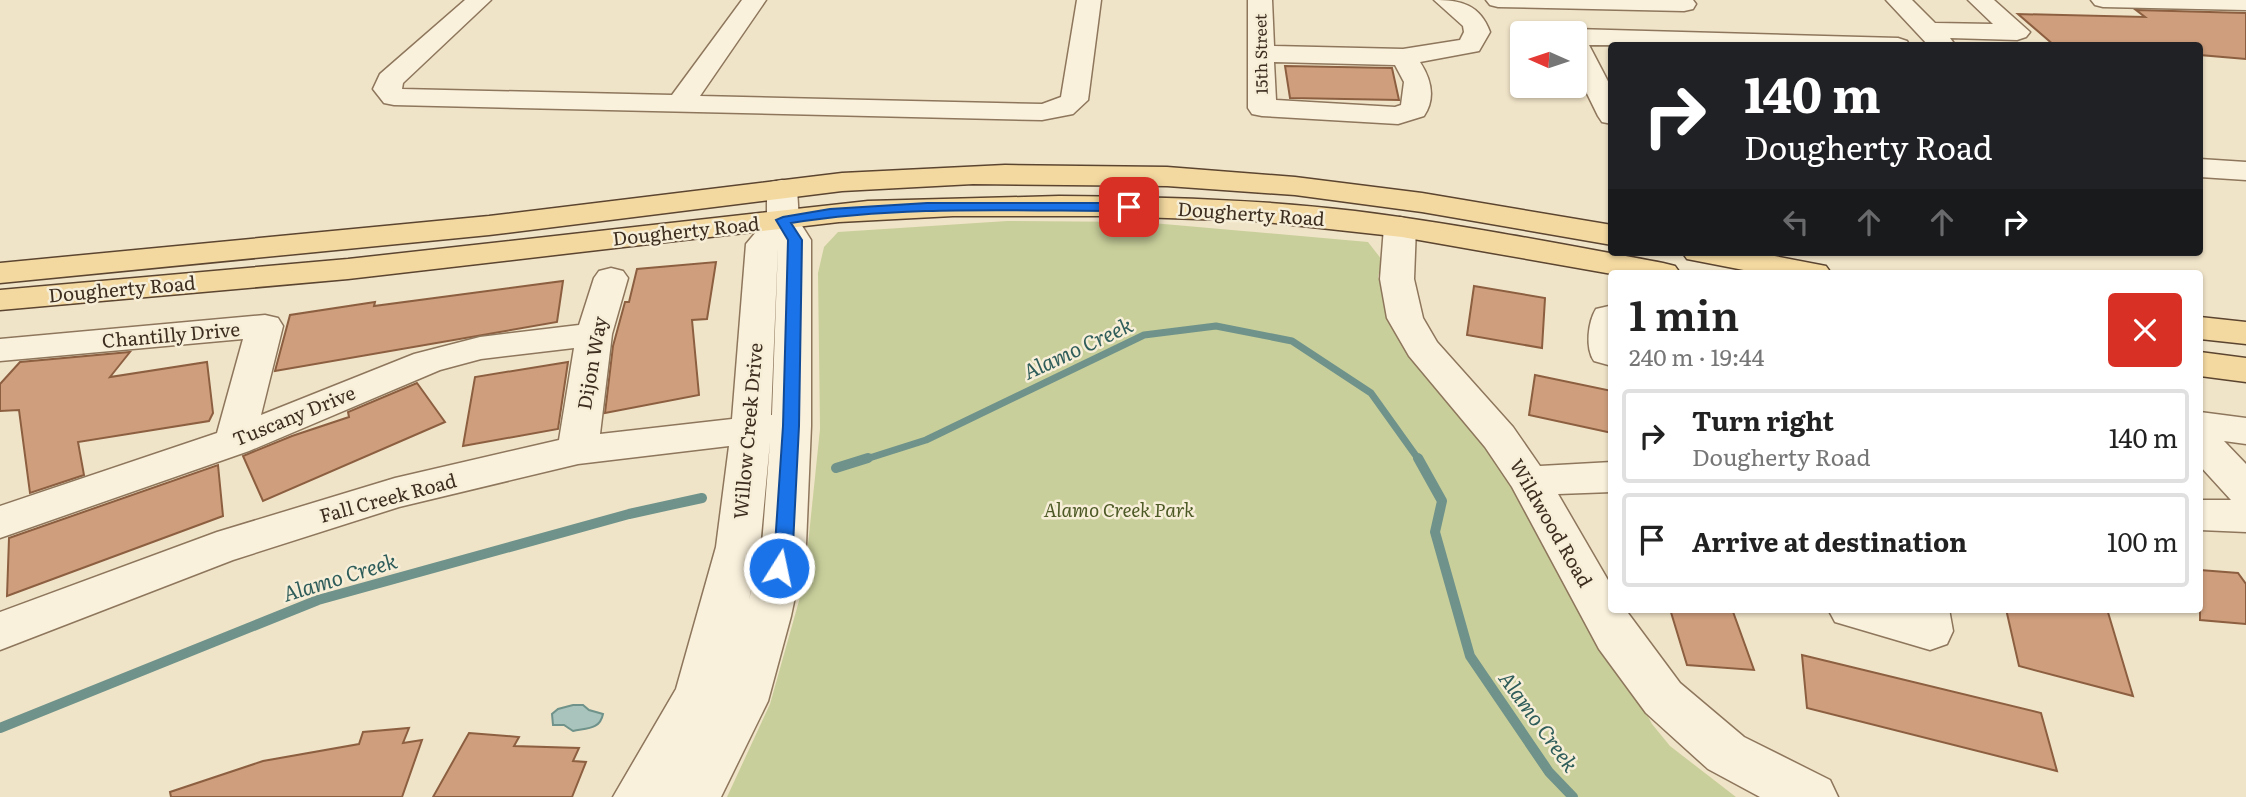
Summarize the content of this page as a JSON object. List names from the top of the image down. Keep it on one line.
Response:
{"streets":{"main road":["Dougherty Road"],"street":["15th Street","Chantilly Drive","Dijon Way","Tuscany Drive","Willow Creek Drive","Fall Creek Road","Wildwood Road"]},"crossings":[["Dougherty Road","Willow Creek Drive"],["Dougherty Road","Wildwood Road"],["Chantilly Drive","Tuscany Drive"],["Dijon Way","Tuscany Drive"],["Dijon Way","Fall Creek Road"],["Willow Creek Drive","Fall Creek Road"]],"water":["Alamo Creek"],"parks":["Alamo Creek Park"],"north":"left","page":{"turn":["140 m","Dougherty Road"],"heading":["1 min","240 m · 19:44"],"list":[{"name":"Turn right","note":"Dougherty Road","value":"140 m"},{"name":"Arrive at destination","value":"100 m"}]}}
